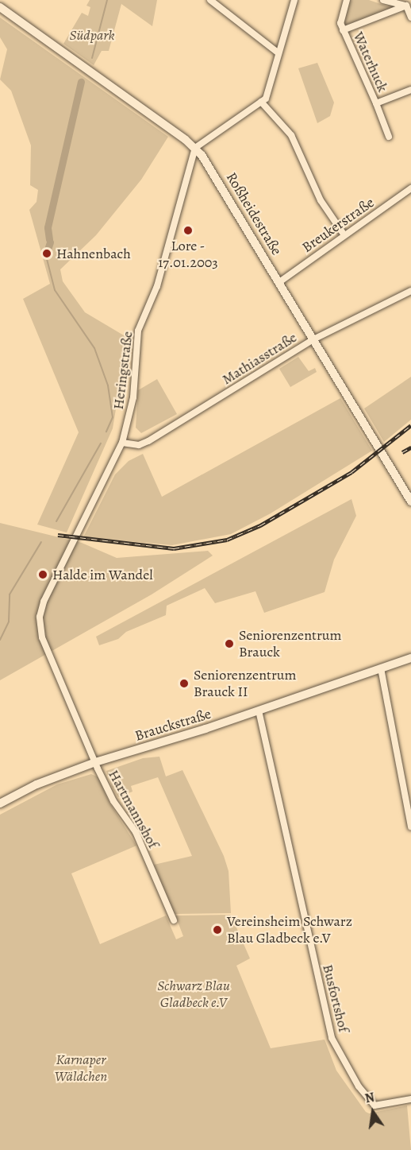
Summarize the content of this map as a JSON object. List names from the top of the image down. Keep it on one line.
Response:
{"streets":{"street":["Waterhuck","Roßheidestraße","Breukerstraße","Mathiasstraße","Heringstraße","Brauckstraße","Hartmannshof","Busfortshof"]},"crossings":[["Roßheidestraße","Breukerstraße"],["Roßheidestraße","Mathiasstraße"],["Roßheidestraße","Heringstraße"],["Mathiasstraße","Heringstraße"],["Heringstraße","Brauckstraße"],["Heringstraße","Hartmannshof"],["Brauckstraße","Hartmannshof"],["Brauckstraße","Busfortshof"]],"parks":["Südpark","Schwarz Blau Gladbeck e.V","Karnaper Wäldchen"],"places":["Lore - 17.01.2003","Hahnenbach","Halde im Wandel","Seniorenzentrum Brauck","Seniorenzentrum Brauck II","Vereinsheim Schwarz Blau Gladbeck e.V"],"north":"top"}
